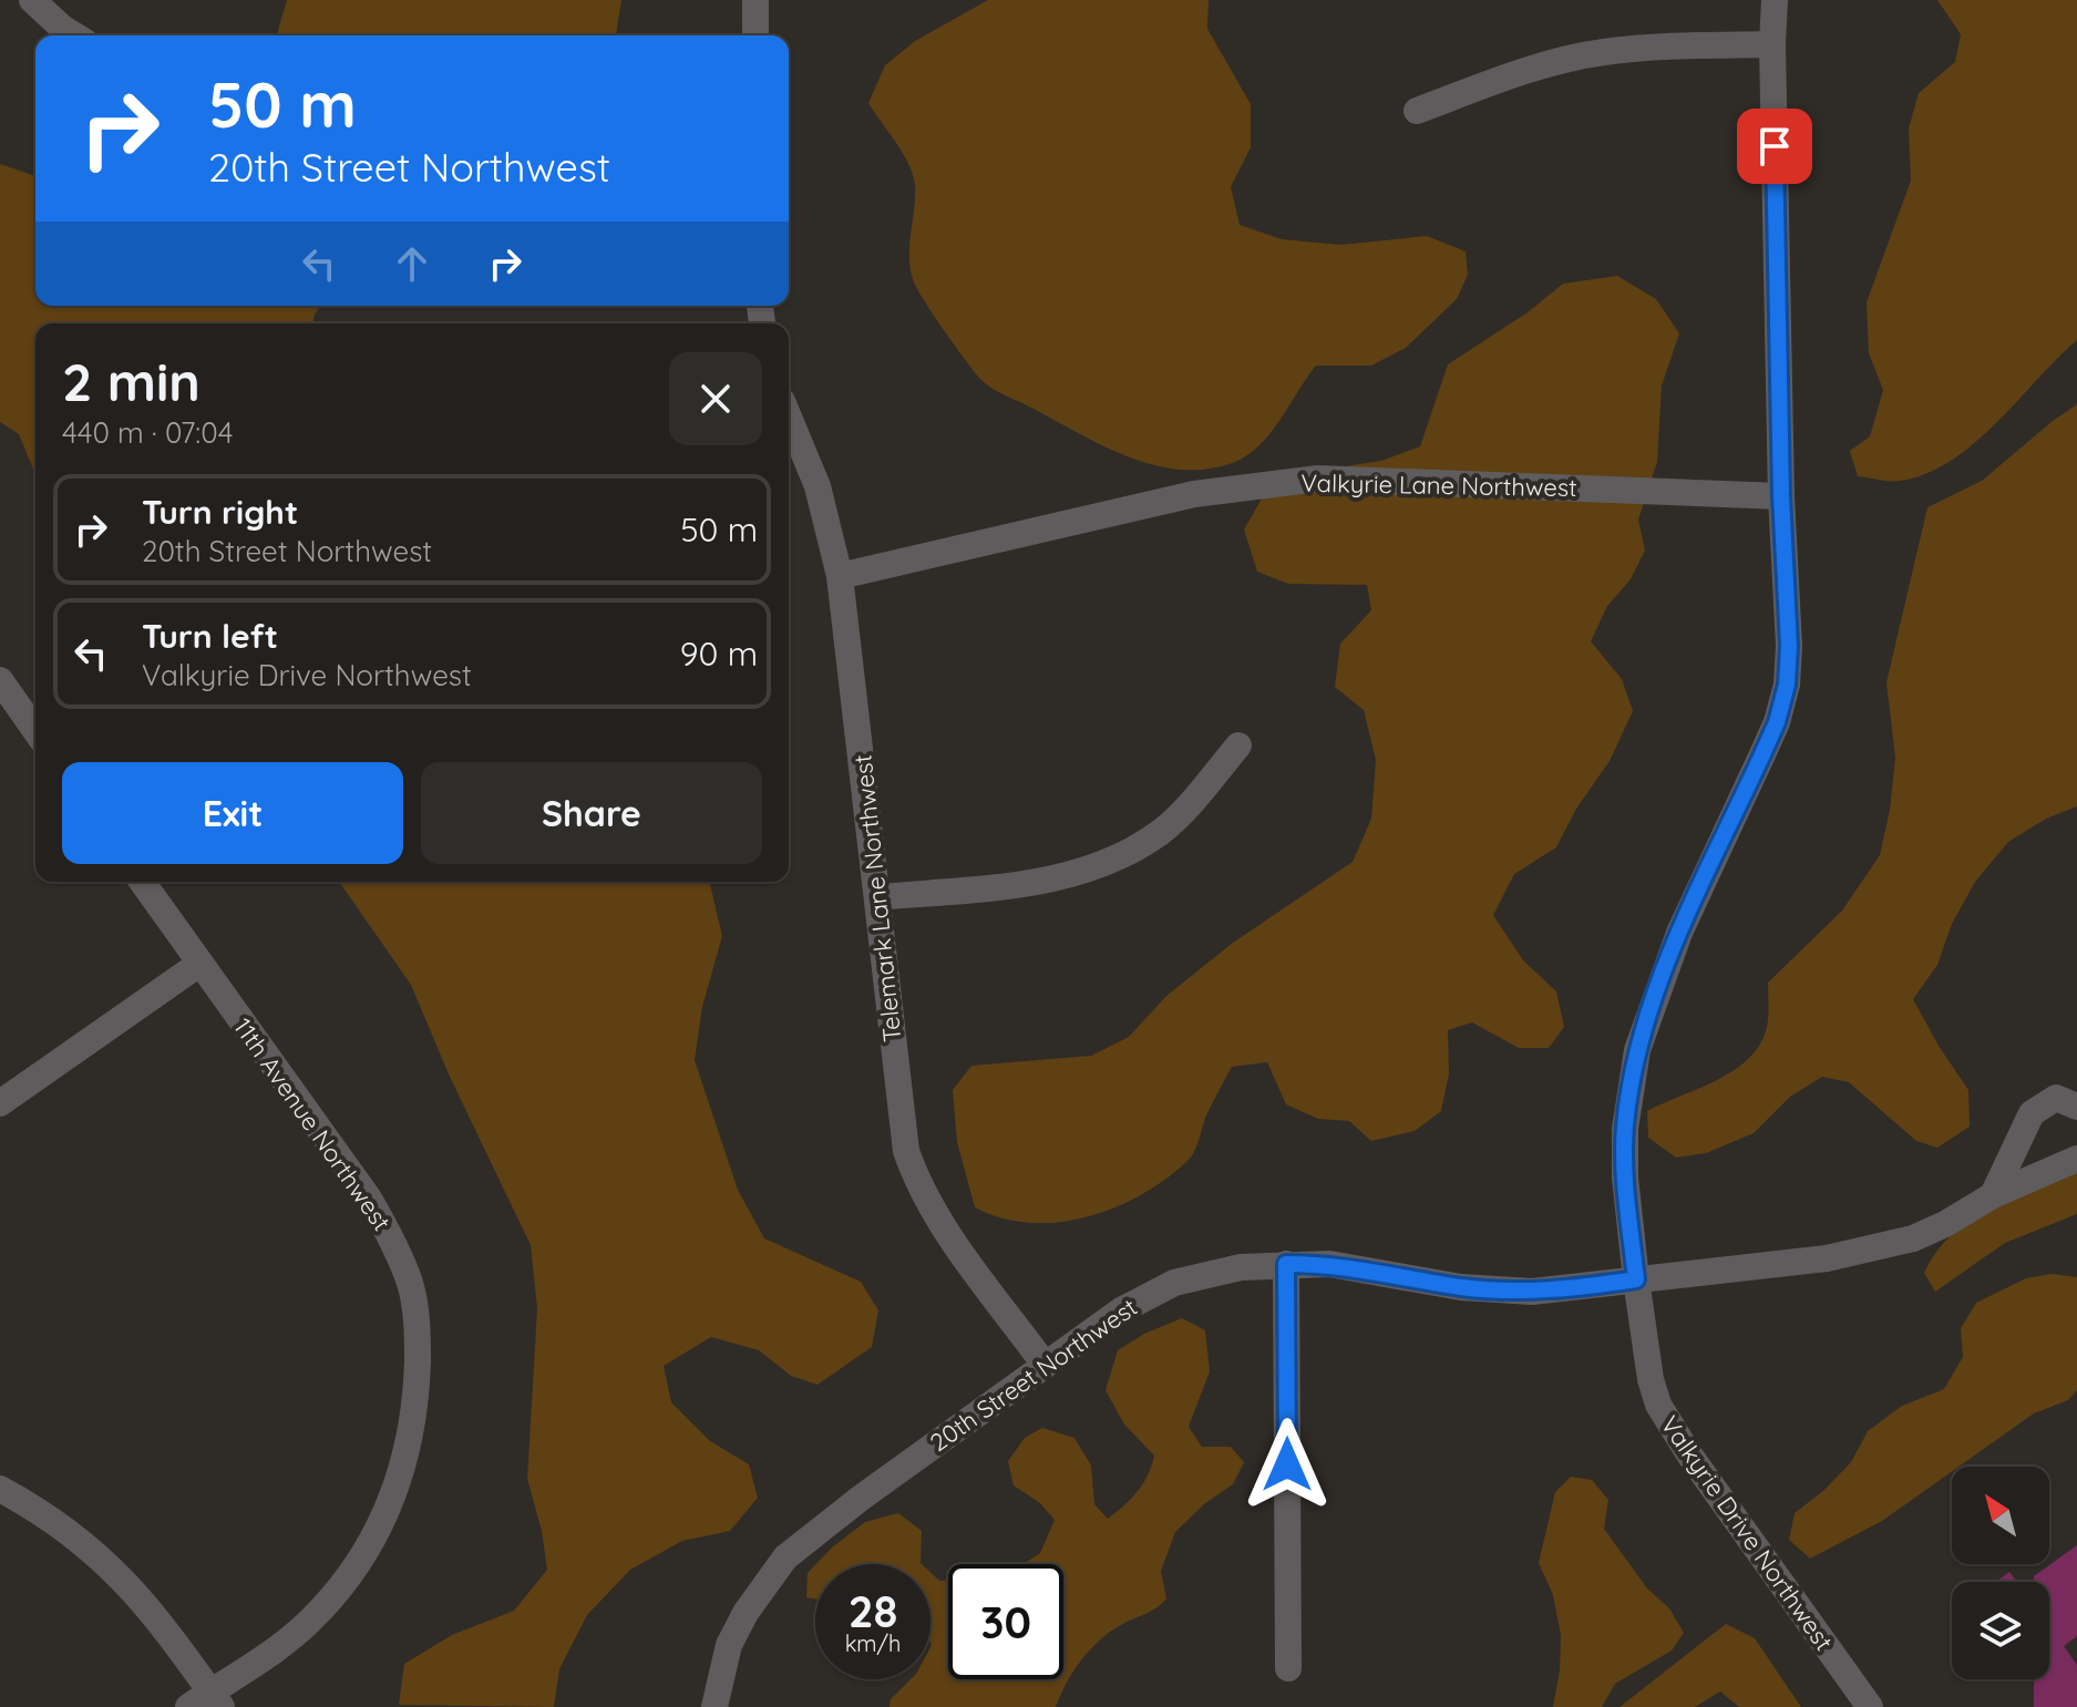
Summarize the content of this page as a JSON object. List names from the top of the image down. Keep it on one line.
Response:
{"streets":{"street":["Valkyrie Lane Northwest","Telemark Lane Northwest","11th Avenue Northwest","20th Street Northwest","Valkyrie Drive Northwest"]},"crossings":[["Valkyrie Lane Northwest","Telemark Lane Northwest"],["Valkyrie Lane Northwest","Valkyrie Drive Northwest"],["Telemark Lane Northwest","20th Street Northwest"],["20th Street Northwest","Valkyrie Drive Northwest"]],"north":"top left","page":{"turn":["50 m","20th Street Northwest"],"heading":["2 min","440 m · 07:04"],"list":[{"name":"Turn right","note":"20th Street Northwest","value":"50 m"},{"name":"Turn left","note":"Valkyrie Drive Northwest","value":"90 m"}],"buttons":["Exit","Share"],"speed":"28 km/h","limit":"30"}}
